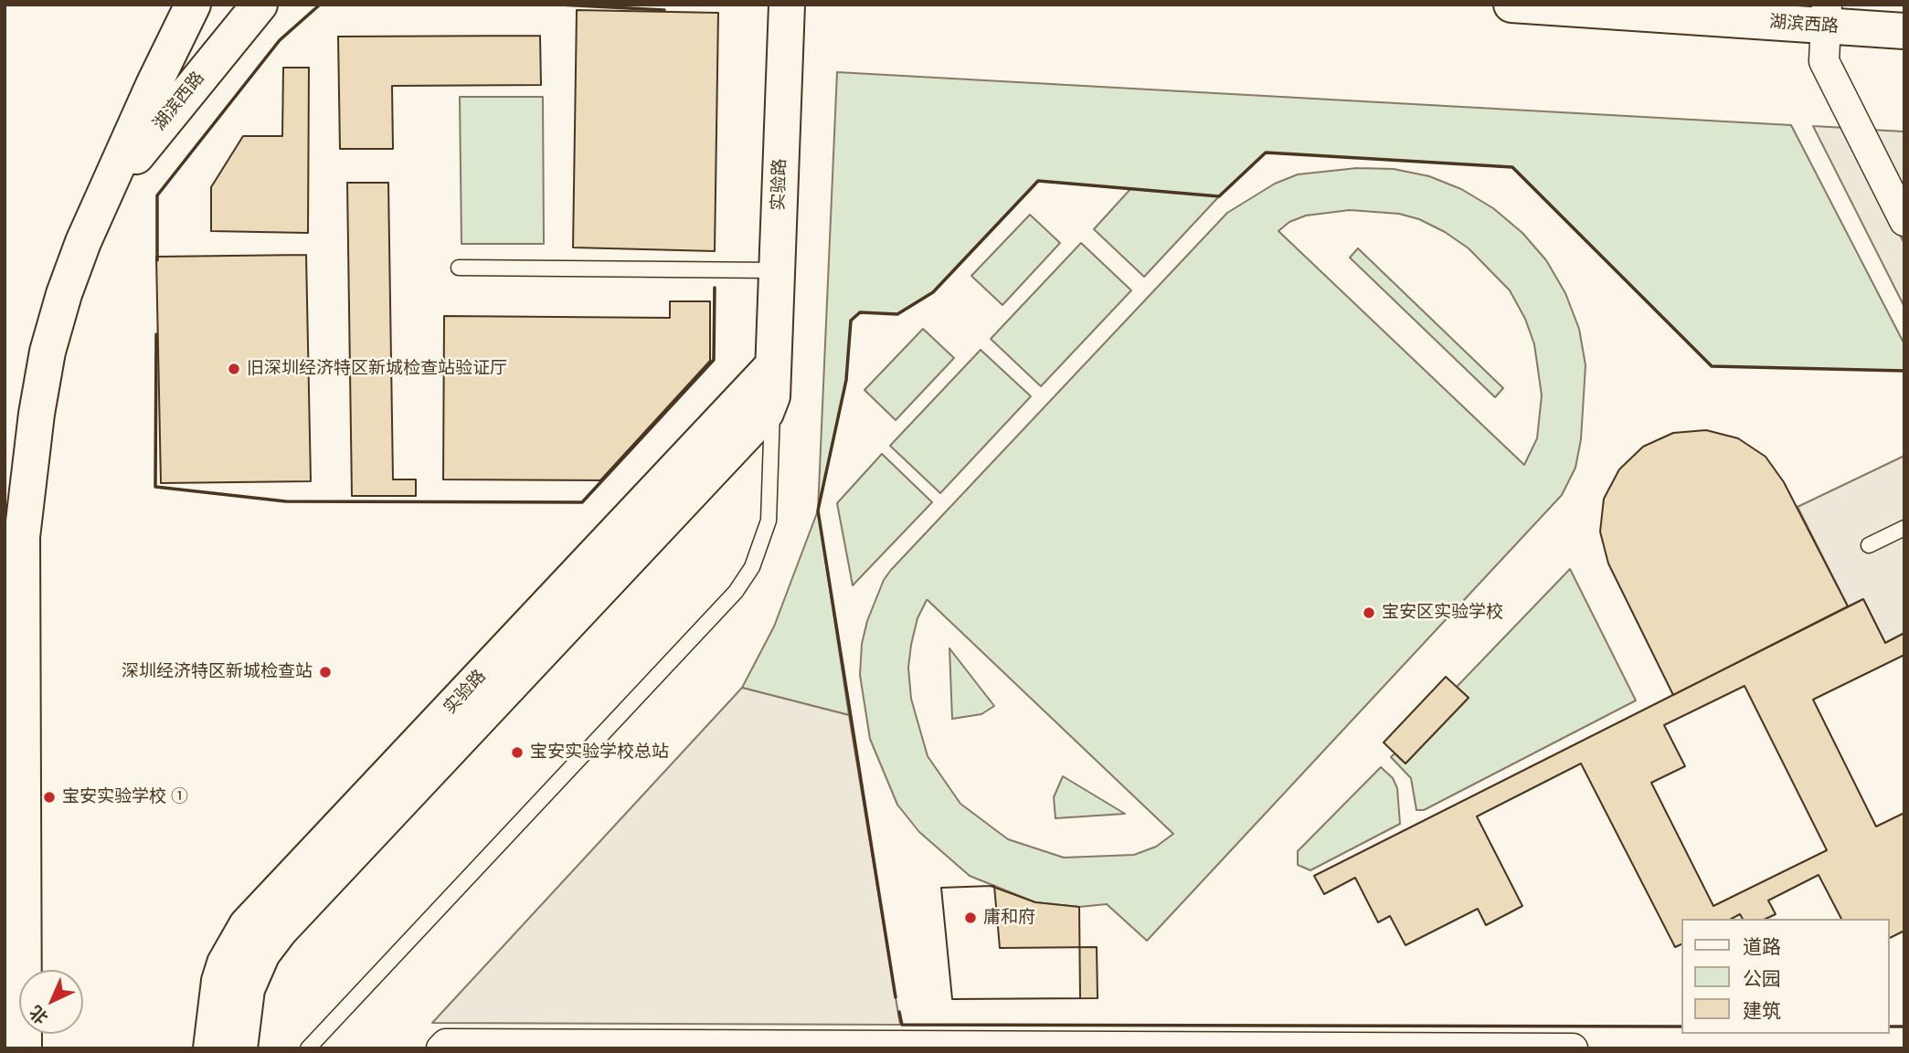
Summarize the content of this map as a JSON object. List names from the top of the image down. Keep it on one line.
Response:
{"streets":{"street":["湖滨西路","实验路"]},"places":["旧深圳经济特区新城检查站验证厅","宝安区实验学校","深圳经济特区新城检查站","宝安实验学校总站","宝安实验学校 ①","庸和府"],"legend":["道路","公园","建筑"],"north":"bottom left"}
